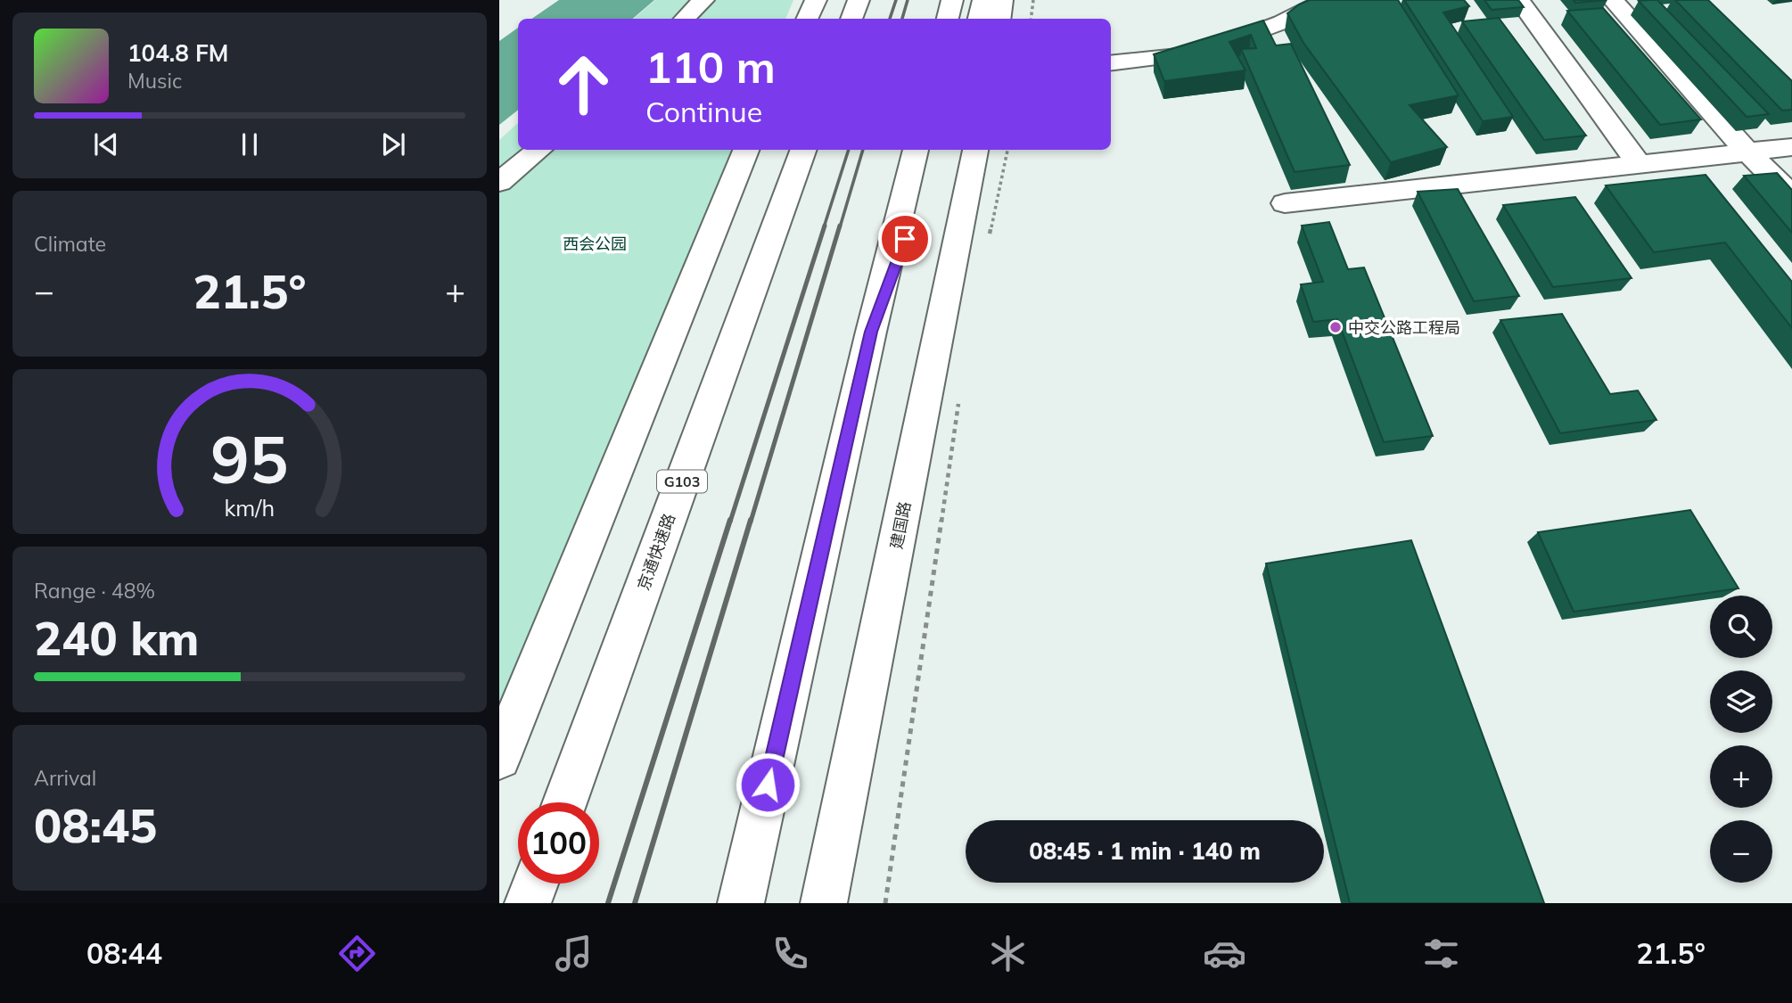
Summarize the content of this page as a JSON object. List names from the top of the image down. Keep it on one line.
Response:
{"streets":{"main road":["G103","建国路","京通快速路"]},"parks":["西会公园"],"places":["中交公路工程局"],"page":{"turn":["110 m","Continue"],"song":["104.8 FM","Music"],"tile":["Climate",["Range · 48%","240 km"],["Arrival","08:45"]],"heat":["−","21.5°","+"],"map_buttons":["+","−"],"limit":"100","trip":"08:45 · 1 min · 140 m","tabs":["08:44","21.5°"],"gauge":["95","km/h"]}}
